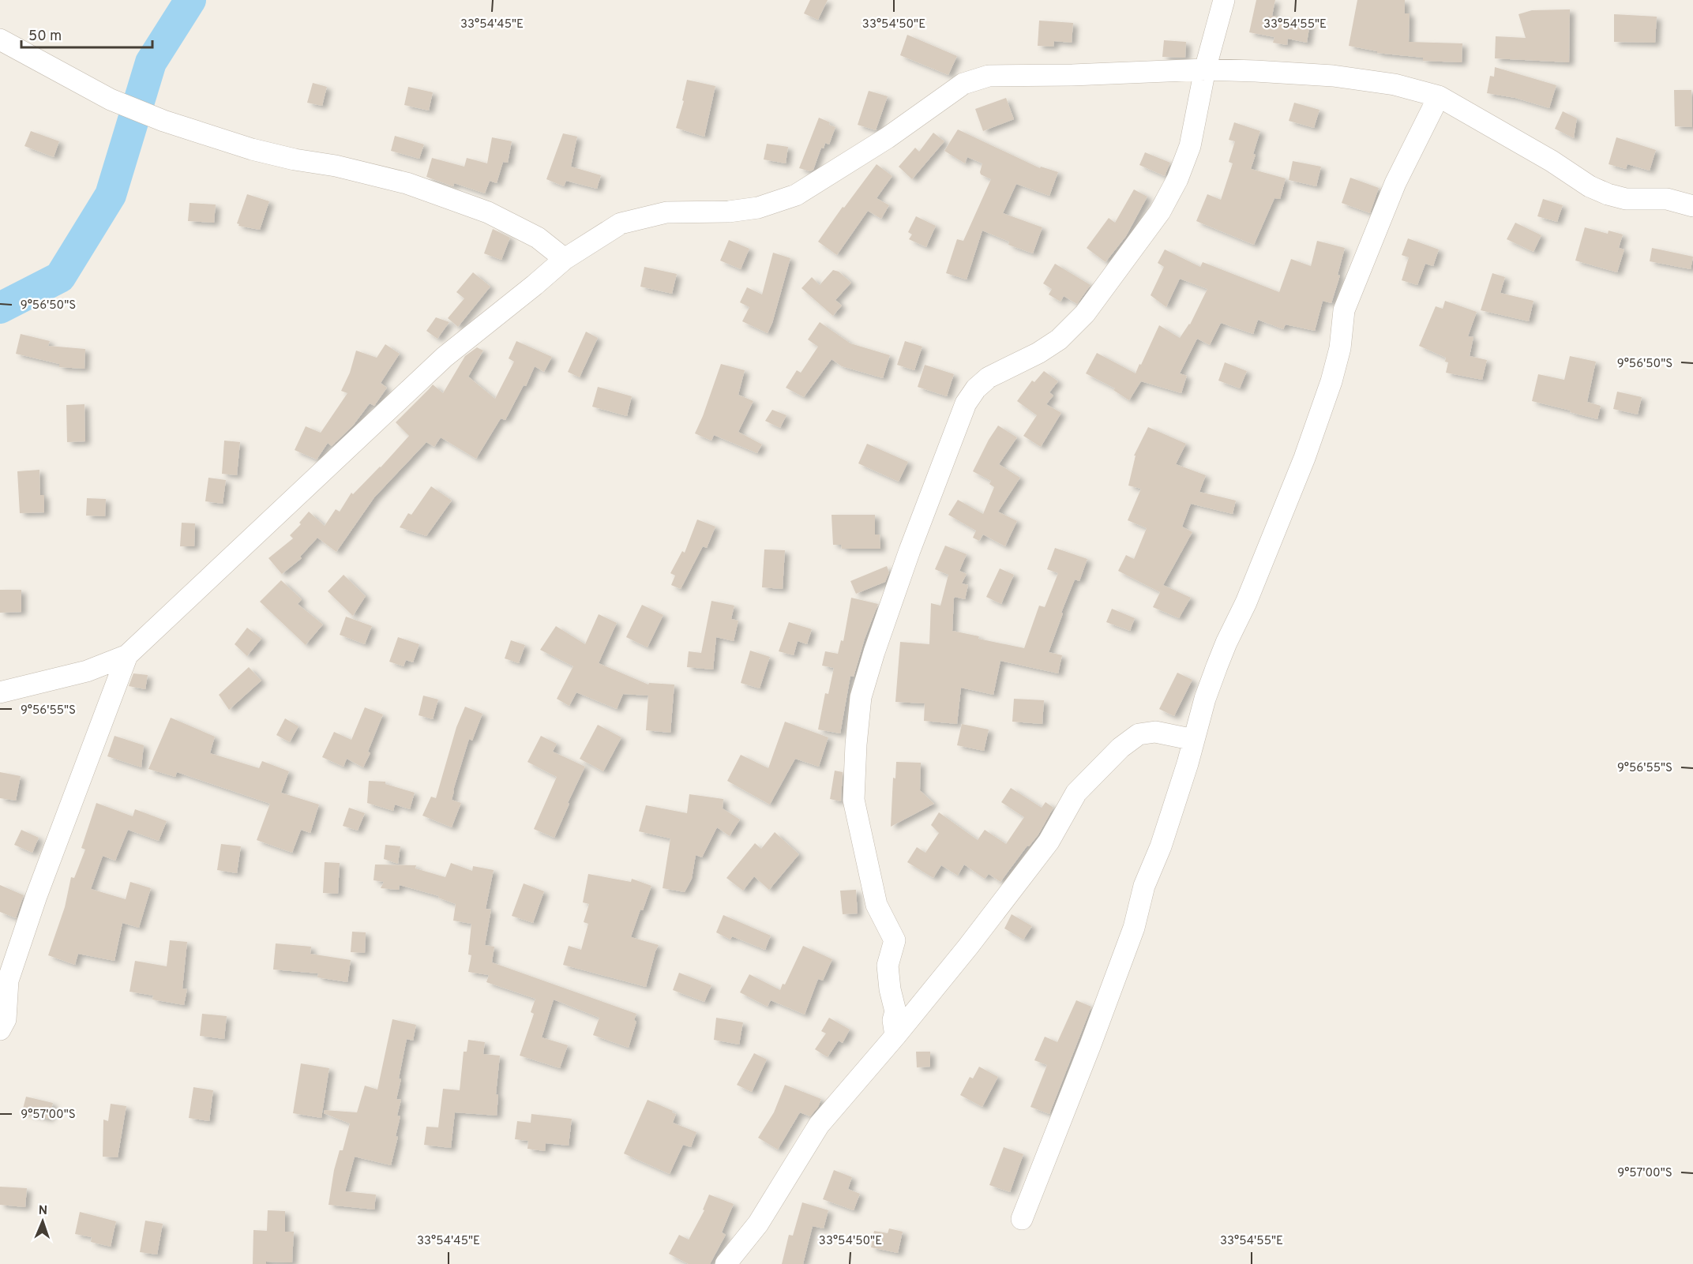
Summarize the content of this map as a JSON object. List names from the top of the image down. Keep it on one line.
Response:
{"scale_bar":"50 m","north":"top","coordinates":["33°54'45\"E","33°54'50\"E","33°54'55\"E","9°56'50\"S","9°56'55\"S","9°57'00\"S"]}
